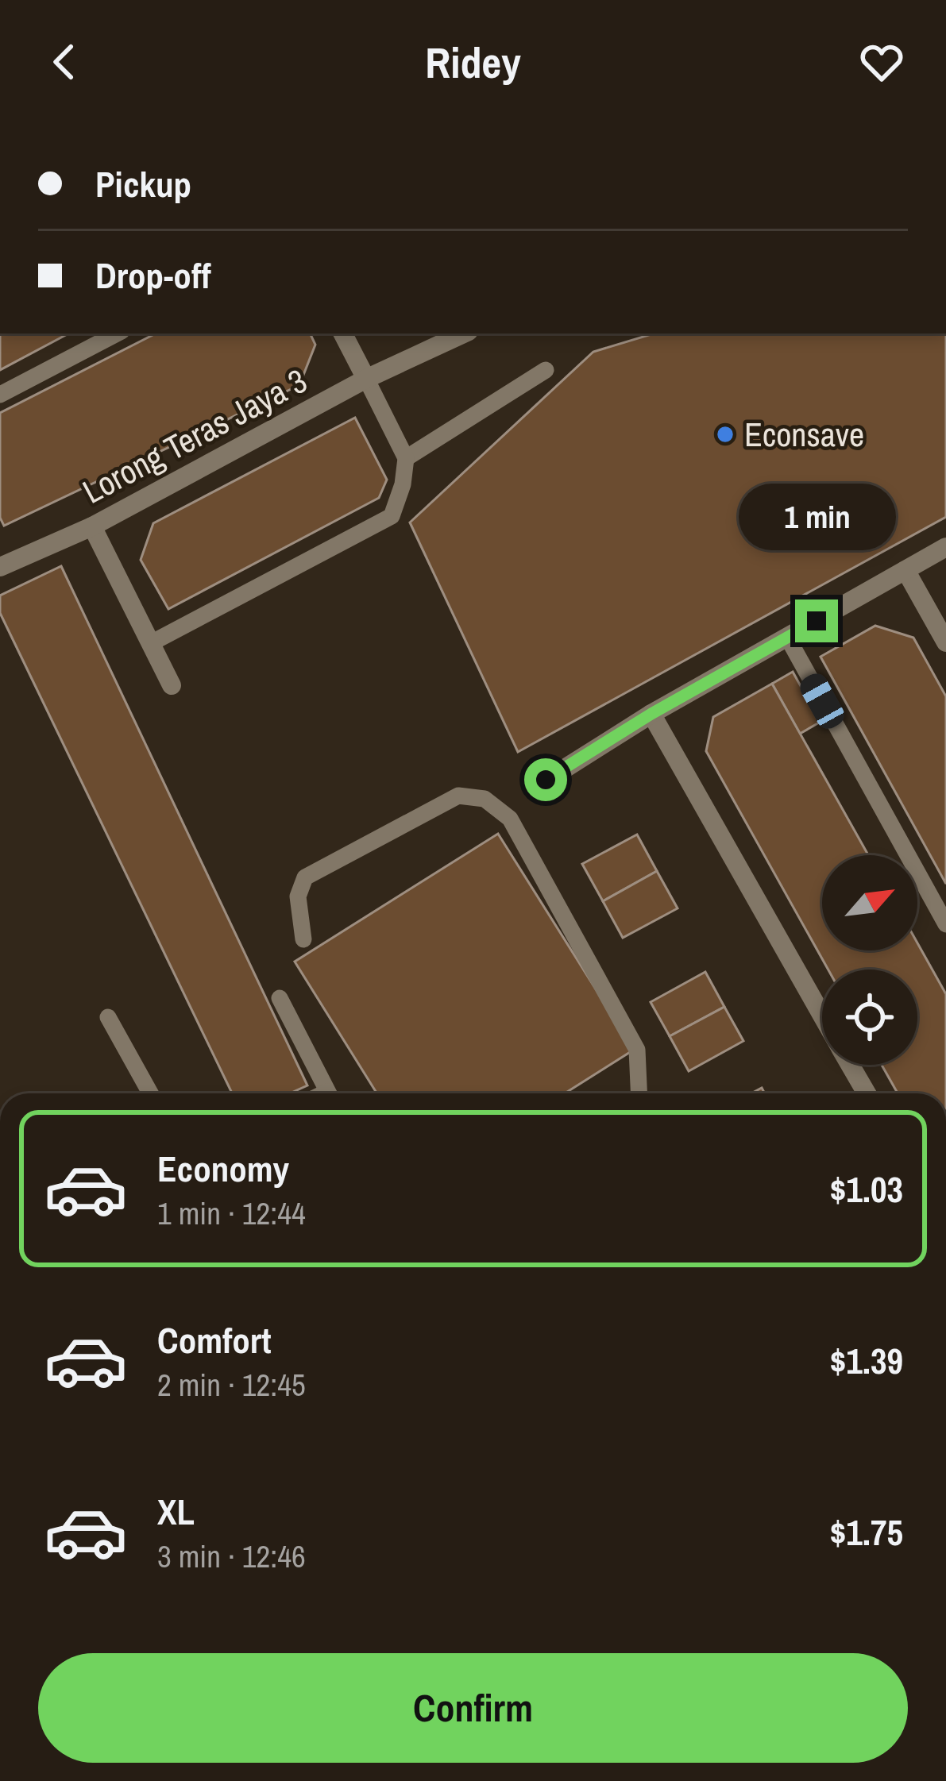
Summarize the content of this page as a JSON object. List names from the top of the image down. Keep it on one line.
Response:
{"streets":{"street":["Lorong Teras Jaya 3"]},"places":["Econsave"],"north":"top right","page":{"header":"Ridey","banner":["Pickup","Drop-off"],"bubble":"1 min","list":[{"name":"Economy","note":"1 min · 12:44","value":"$1.03"},{"name":"Comfort","note":"2 min · 12:45","value":"$1.39"},{"name":"XL","note":"3 min · 12:46","value":"$1.75"}],"buttons":"Confirm"}}
